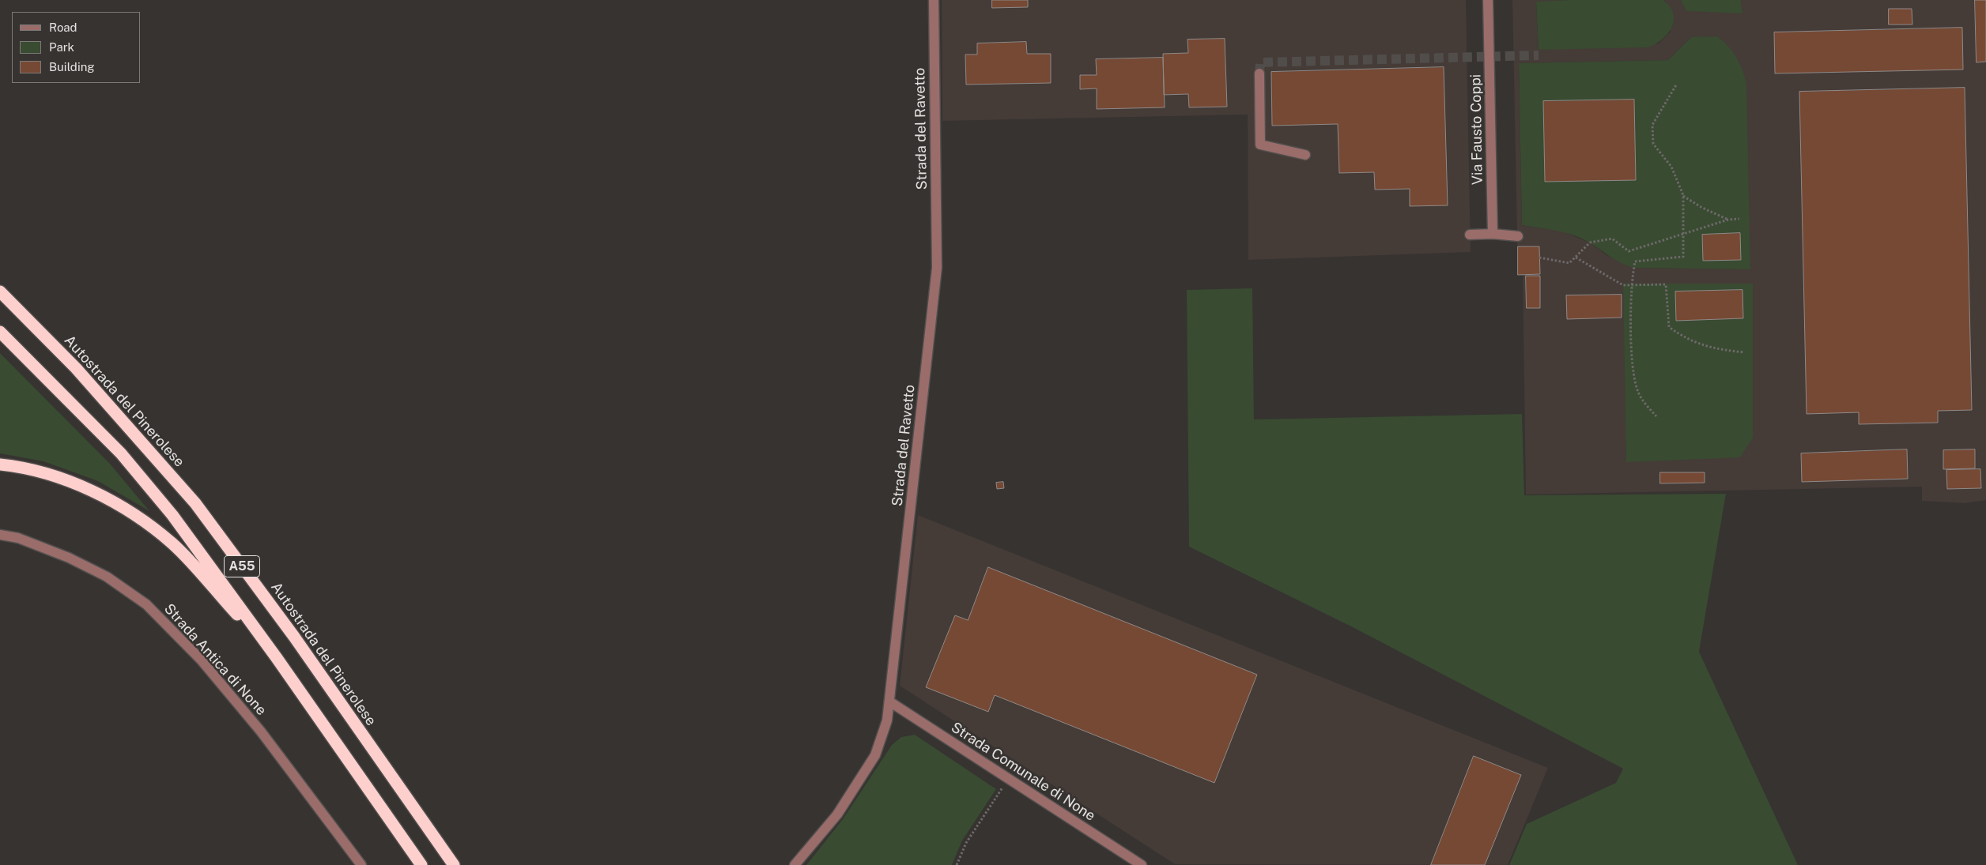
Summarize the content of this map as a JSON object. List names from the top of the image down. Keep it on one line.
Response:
{"streets":{"highway":["Autostrada del Pinerolese","A55"],"street":["Strada del Ravetto","Via Fausto Coppi","Strada Antica di None","Strada Comunale di None"]},"crossings":[["Strada del Ravetto","Strada Comunale di None"]],"legend":["Road","Park","Building"]}
